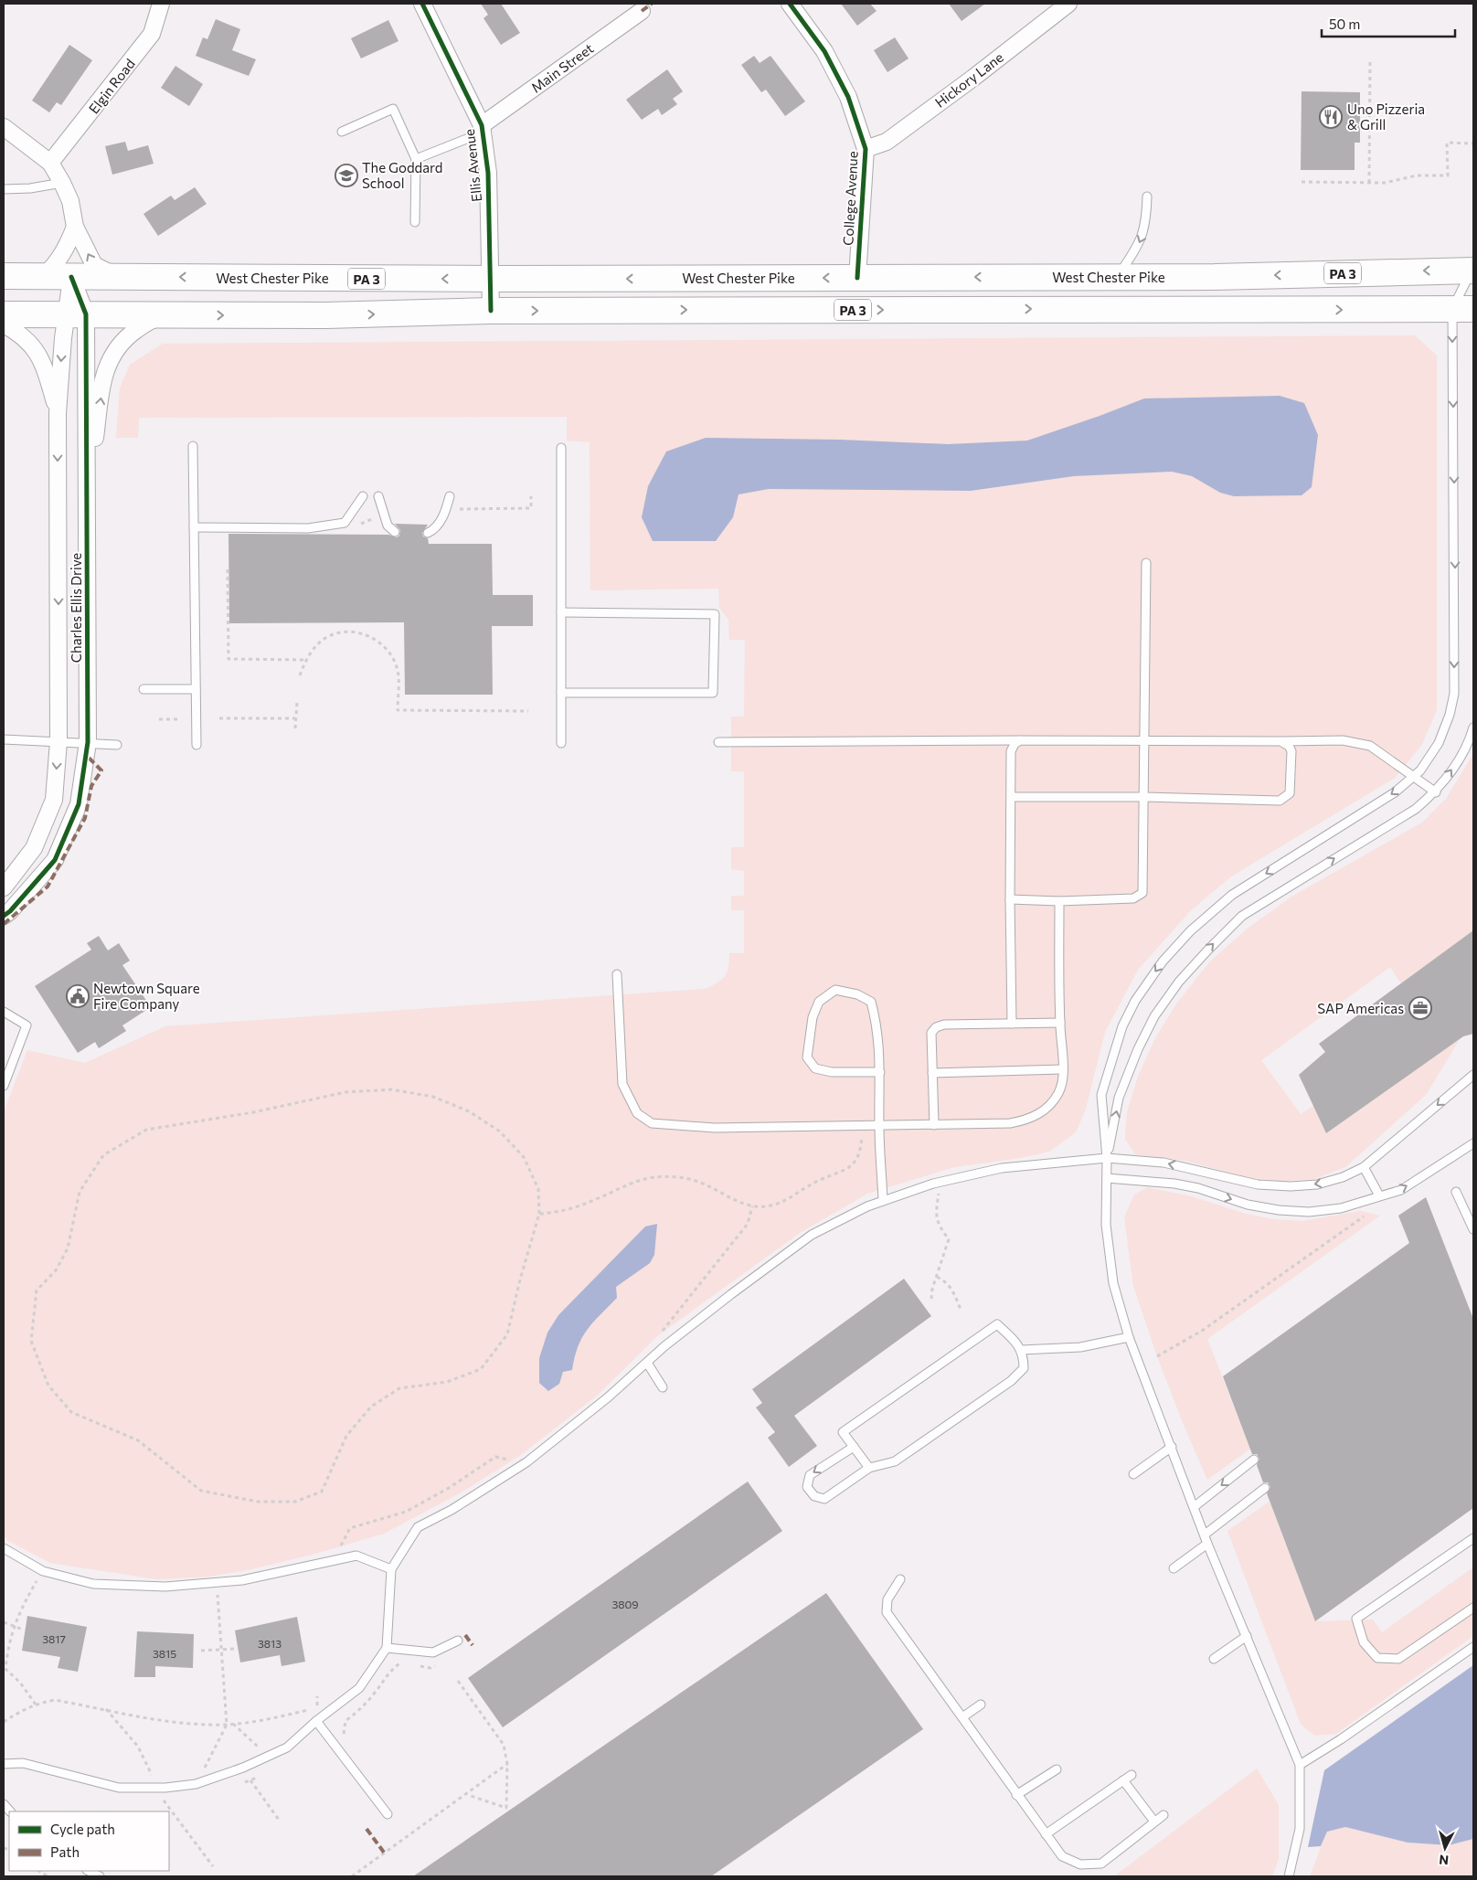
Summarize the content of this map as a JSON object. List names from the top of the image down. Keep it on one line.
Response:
{"streets":{"highway":["PA 3","West Chester Pike"],"street":["Main Street","Hickory Lane","Elgin Road","Ellis Avenue","College Avenue","Charles Ellis Drive"]},"crossings":[["Main Street","Ellis Avenue"],["Hickory Lane","College Avenue"],["Ellis Avenue","PA 3"],["Ellis Avenue","West Chester Pike"],["College Avenue","West Chester Pike"],["PA 3","Charles Ellis Drive"],["West Chester Pike","Charles Ellis Drive"]],"places":{"restaurant":["Uno Pizzeria & Grill"],"school or university":["The Goddard School"],"public building":["Newtown Square Fire Company"],"office":["SAP Americas"]},"house_numbers":["3809","3817","3813","3815"],"legend":["Cycle path","Path"],"scale_bar":"50 m","north":"bottom"}
